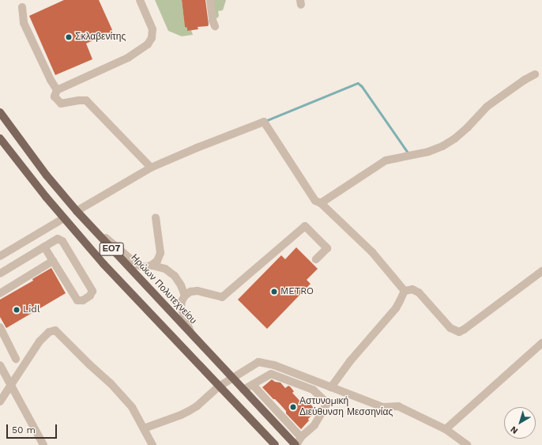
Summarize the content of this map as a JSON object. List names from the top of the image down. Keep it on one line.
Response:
{"streets":{"main road":["ΕΟ7","Ηρώων Πολυτεχνείου"]},"places":["Σκλαβενίτης","METRO","Lidl","Αστυνομική Διεύθυνση Μεσσηνίας"],"scale_bar":"50 m","north":"bottom left"}
